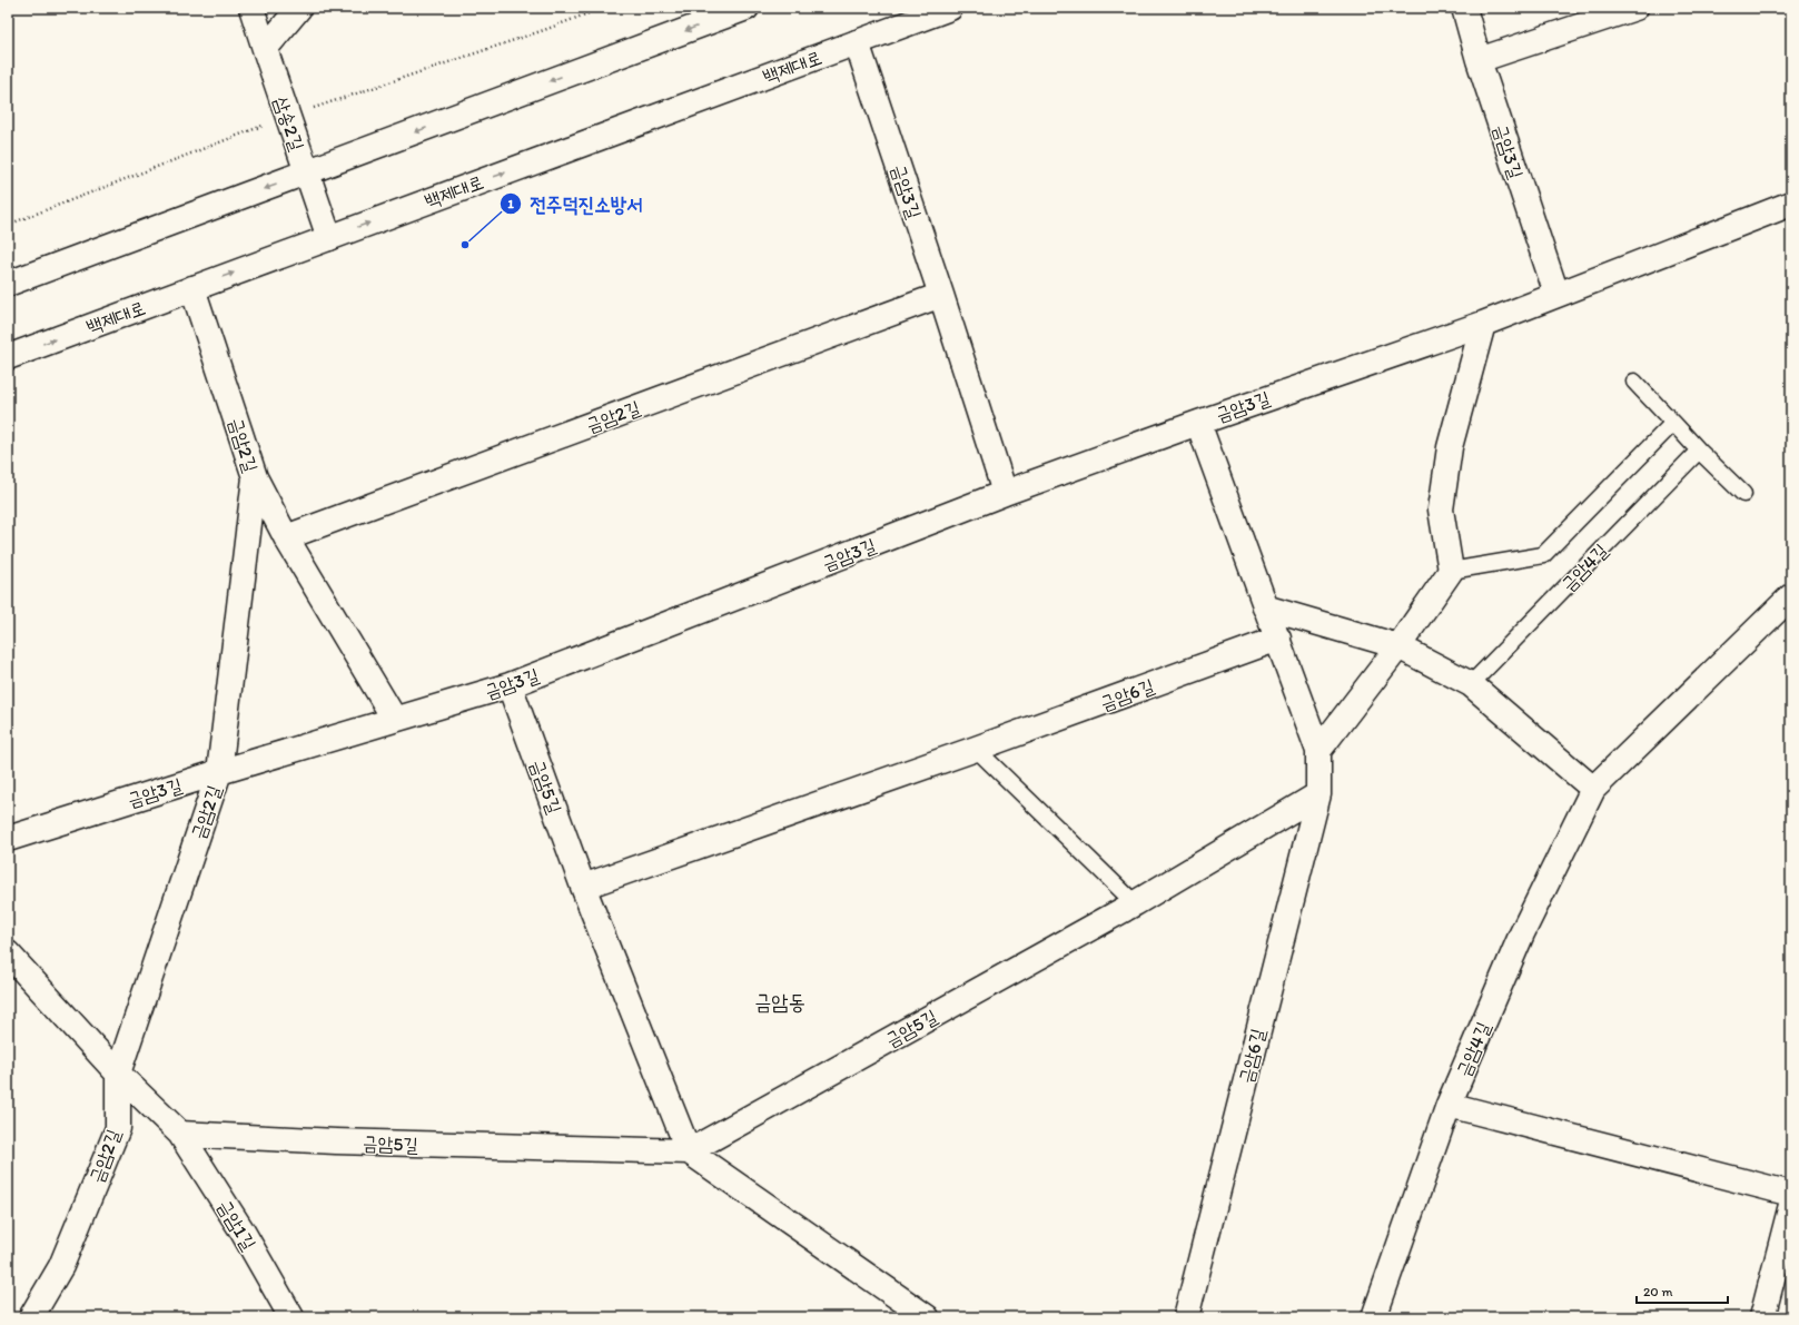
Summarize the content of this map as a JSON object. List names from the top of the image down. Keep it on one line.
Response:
{"streets":{"street":["백제대로","삼송2길","금암3길","금암2길","금암4길","금암6길","금암5길","금암1길"]},"crossings":[["백제대로","삼송2길"],["백제대로","금암3길"],["백제대로","금암2길"],["금암3길","금암2길"],["금암3길","금암6길"],["금암3길","금암5길"],["금암5길","금암1길"]],"districts":["금암동"],"places":["전주덕진소방서"],"scale_bar":"20 m"}
